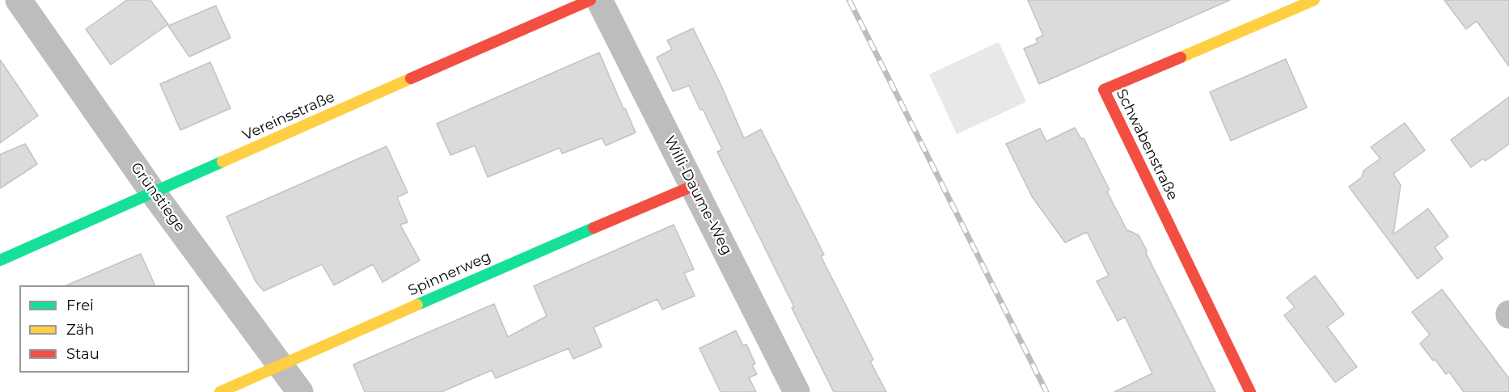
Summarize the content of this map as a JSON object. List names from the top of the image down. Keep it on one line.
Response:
{"streets":{"street":["Vereinsstraße","Schwabenstraße","Willi-Daume-Weg","Grünstiege","Spinnerweg"]},"crossings":[["Vereinsstraße","Grünstiege"],["Willi-Daume-Weg","Spinnerweg"],["Grünstiege","Spinnerweg"]],"legend":["Frei","Zäh","Stau"]}
